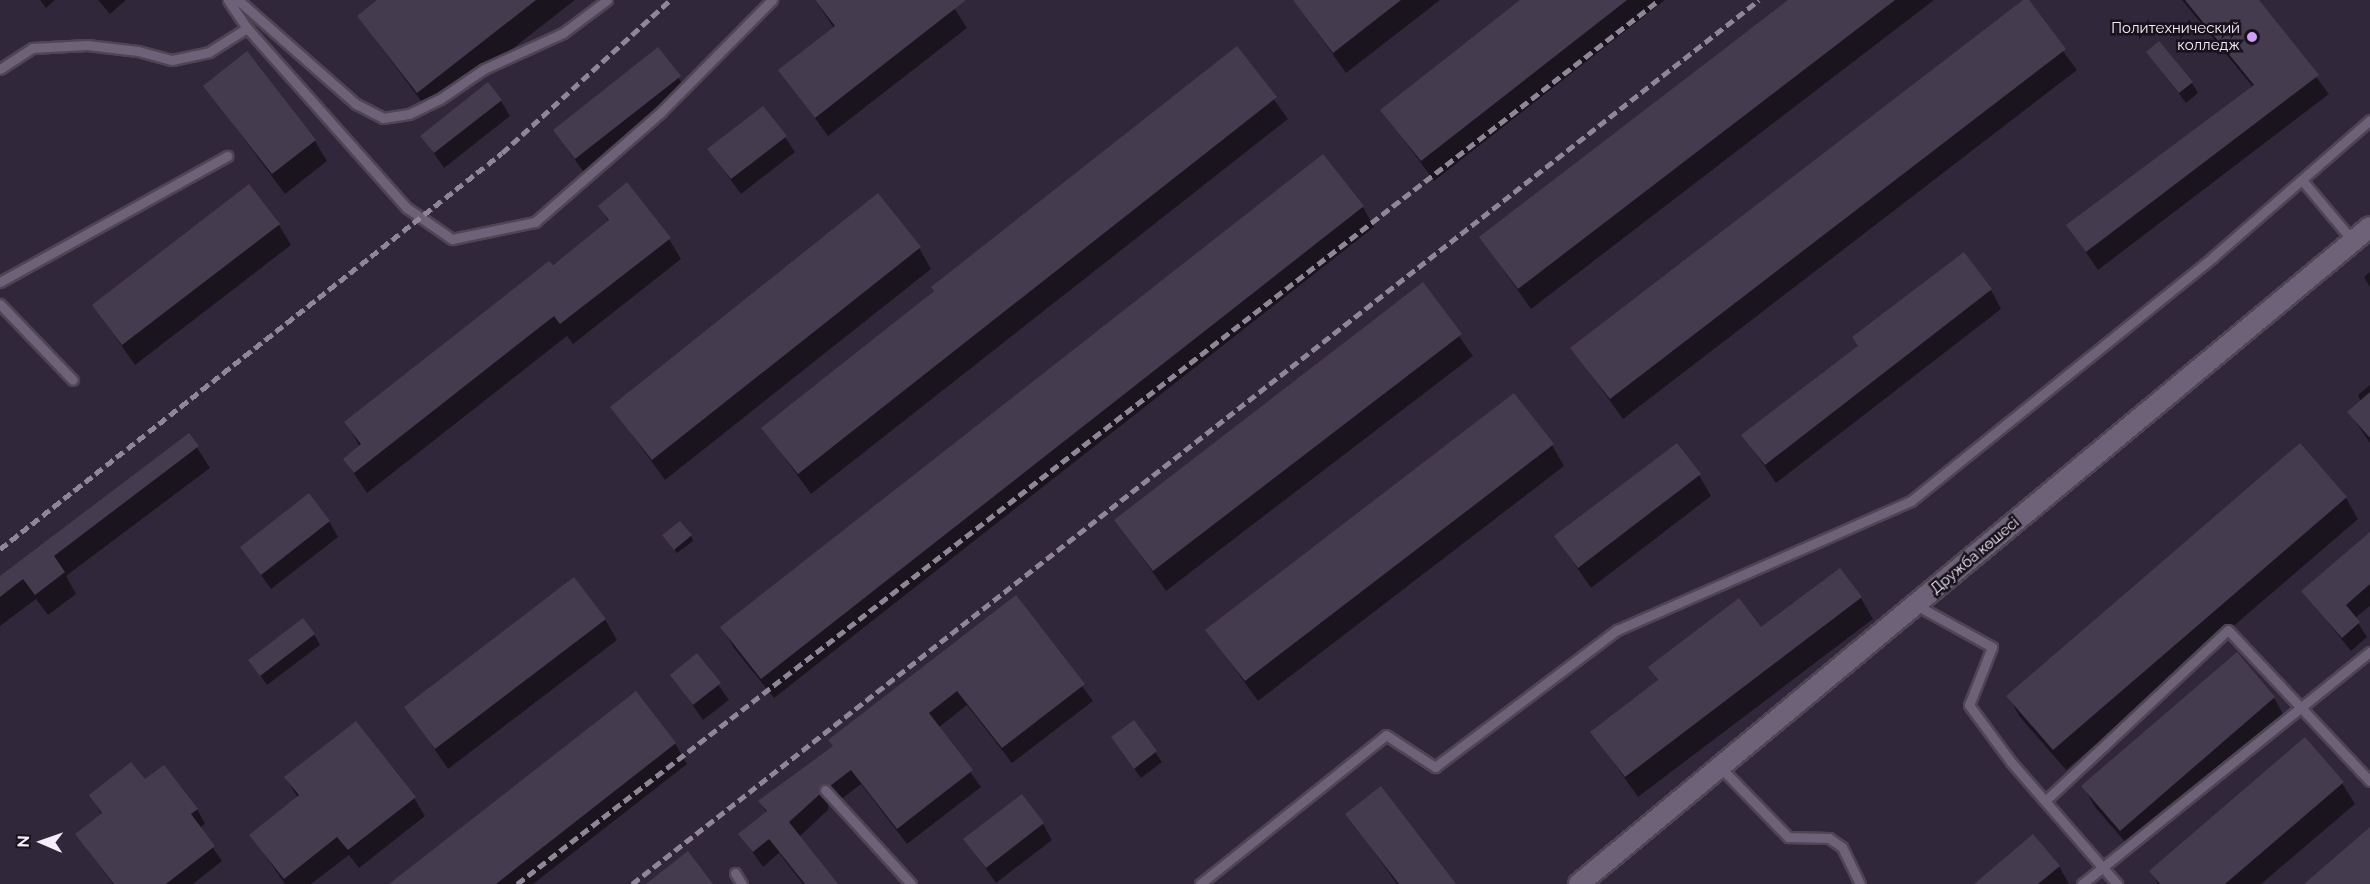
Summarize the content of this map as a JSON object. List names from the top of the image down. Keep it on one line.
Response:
{"streets":{"street":["Дружба көшесі"]},"places":["Политехнический колледж"],"north":"left"}
